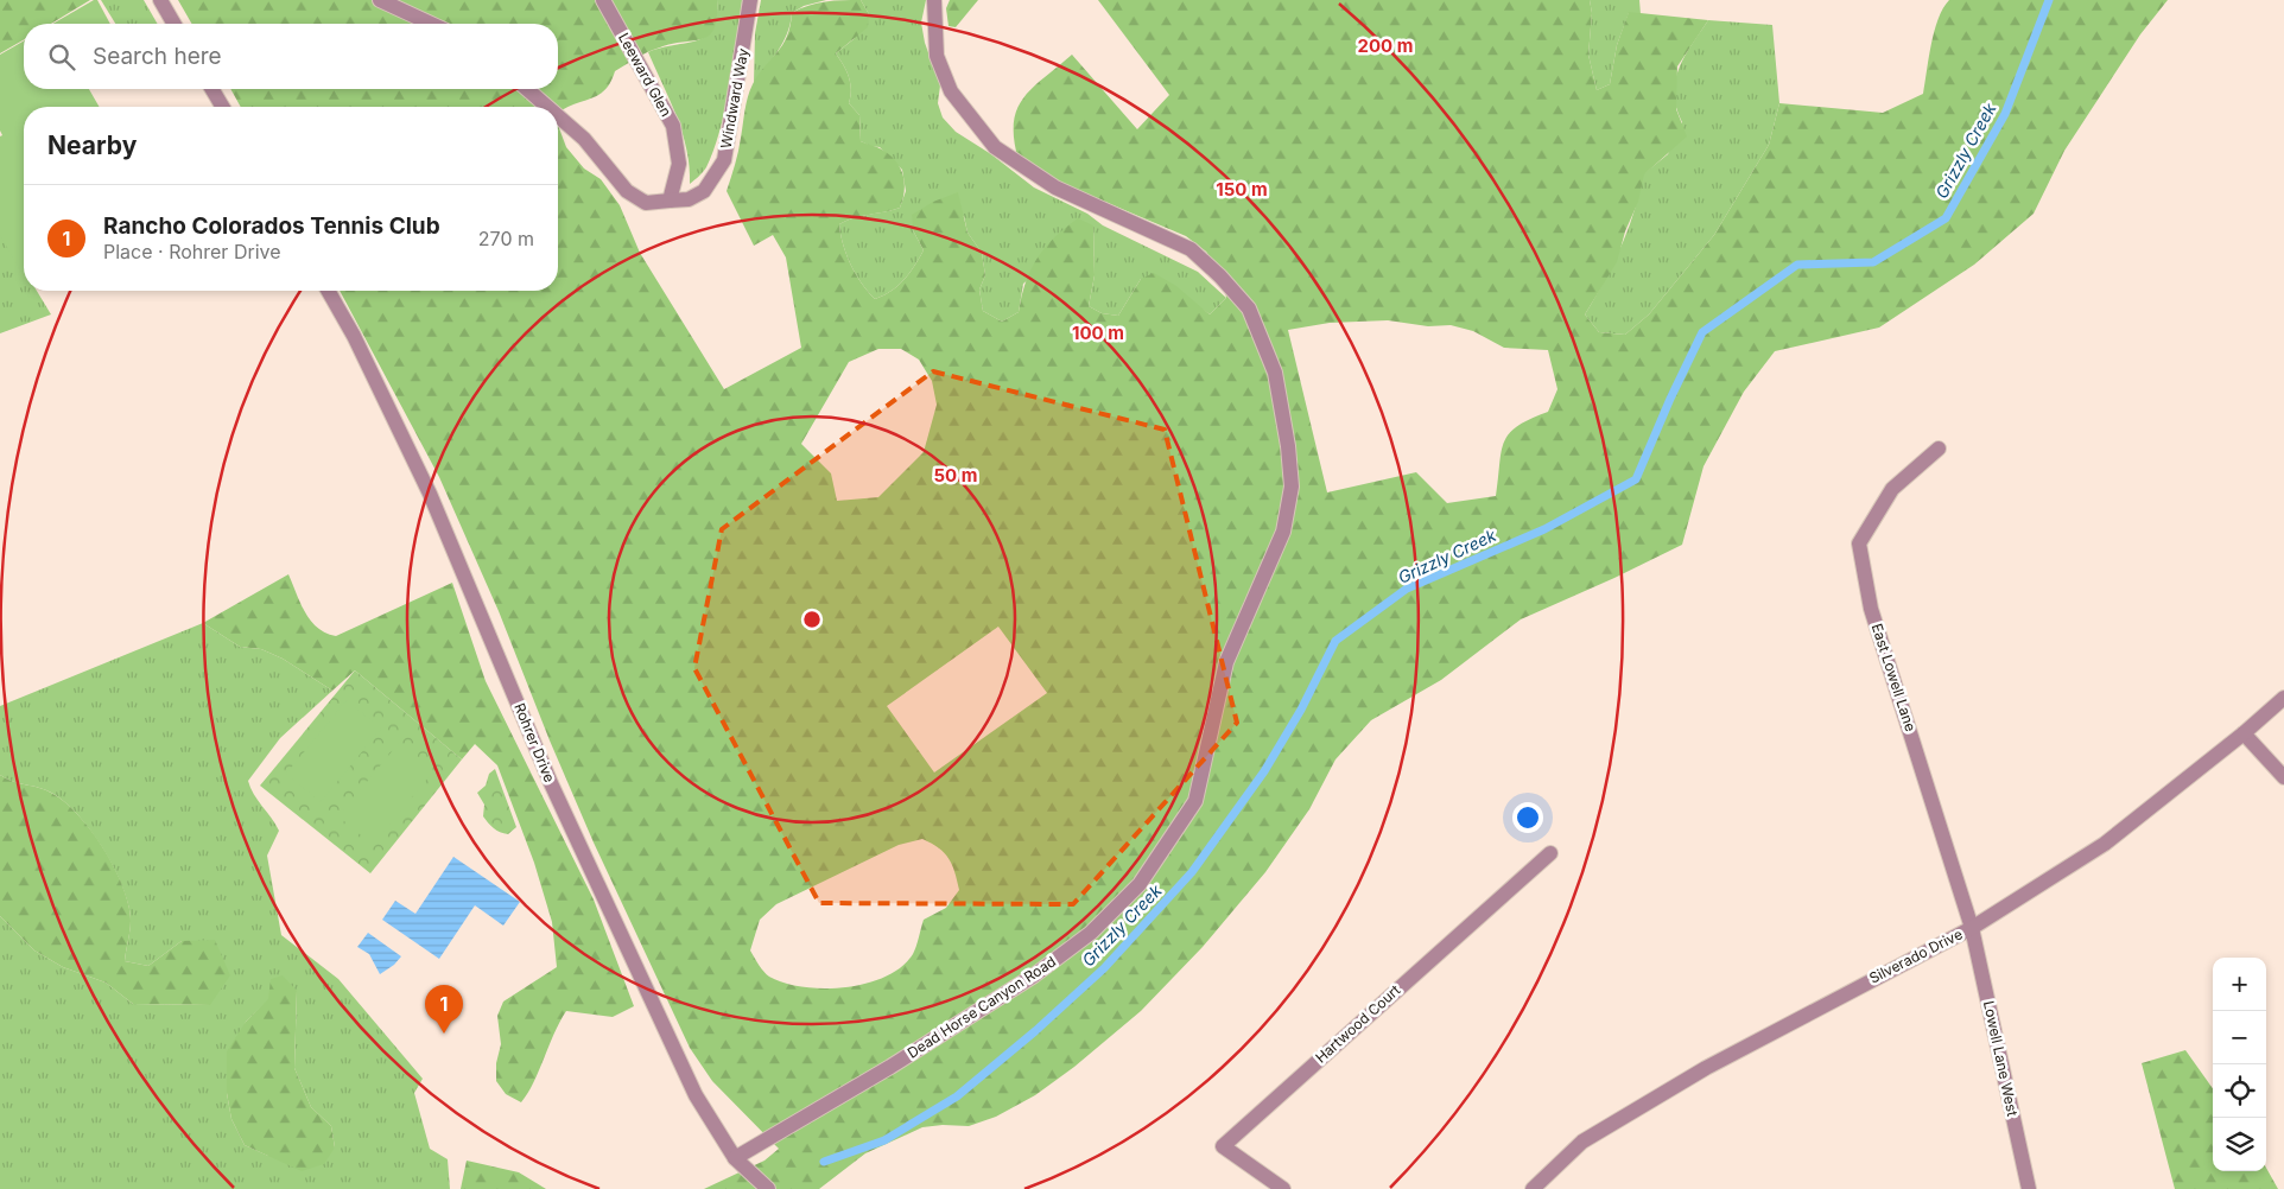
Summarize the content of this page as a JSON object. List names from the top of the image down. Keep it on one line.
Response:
{"streets":{"street":["Leeward Glen","Windward Way","East Lowell Lane","Rohrer Drive","Silverado Drive","Dead Horse Canyon Road","Hartwood Court","Lowell Lane West"]},"crossings":[["Leeward Glen","Windward Way"],["East Lowell Lane","Silverado Drive"],["East Lowell Lane","Lowell Lane West"],["Rohrer Drive","Dead Horse Canyon Road"],["Silverado Drive","Lowell Lane West"]],"water":["Grizzly Creek"],"page":{"search":"Search here","heading":"Nearby","list":[{"mark":"1","name":"Rancho Colorados Tennis Club","note":"Place · Rohrer Drive","value":"270 m"}],"map_buttons":["+","−"],"pins":"1"},"rings":["200 m","150 m","100 m","50 m"]}
